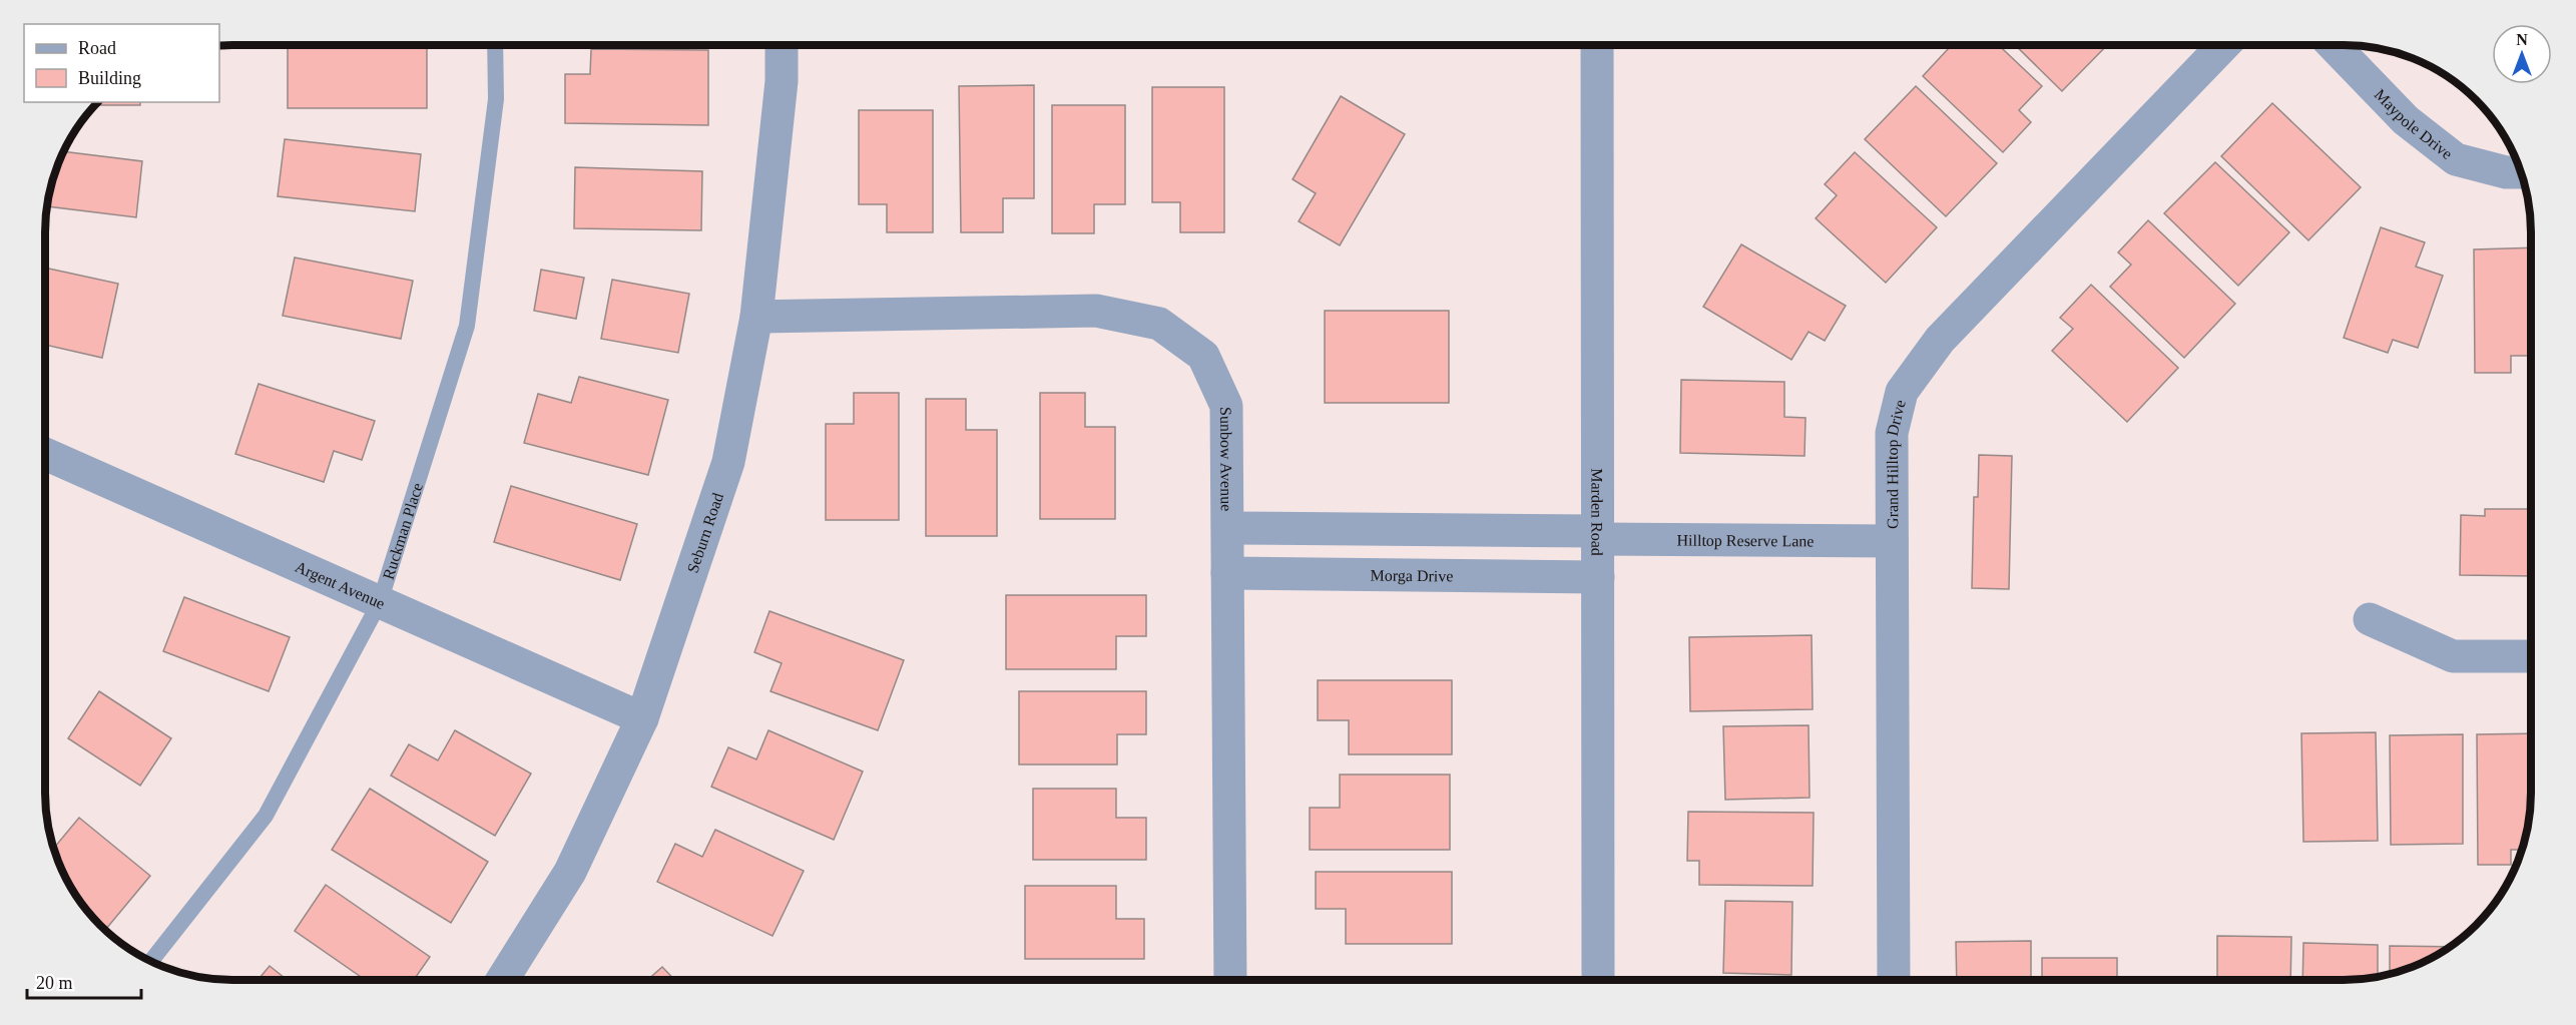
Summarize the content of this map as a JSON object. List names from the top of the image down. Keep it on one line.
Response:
{"streets":{"street":["Maypole Drive","Sunbow Avenue","Grand Hilltop Drive","Marden Road","Seburn Road","Hilltop Reserve Lane","Morga Drive","Argent Avenue"],"lane":["Ruckman Place"]},"crossings":[["Sunbow Avenue","Seburn Road"],["Sunbow Avenue","Morga Drive"],["Grand Hilltop Drive","Hilltop Reserve Lane"],["Marden Road","Hilltop Reserve Lane"],["Marden Road","Morga Drive"],["Ruckman Place","Argent Avenue"],["Seburn Road","Argent Avenue"]],"legend":["Road","Building"],"scale_bar":"20 m","north":"top"}
